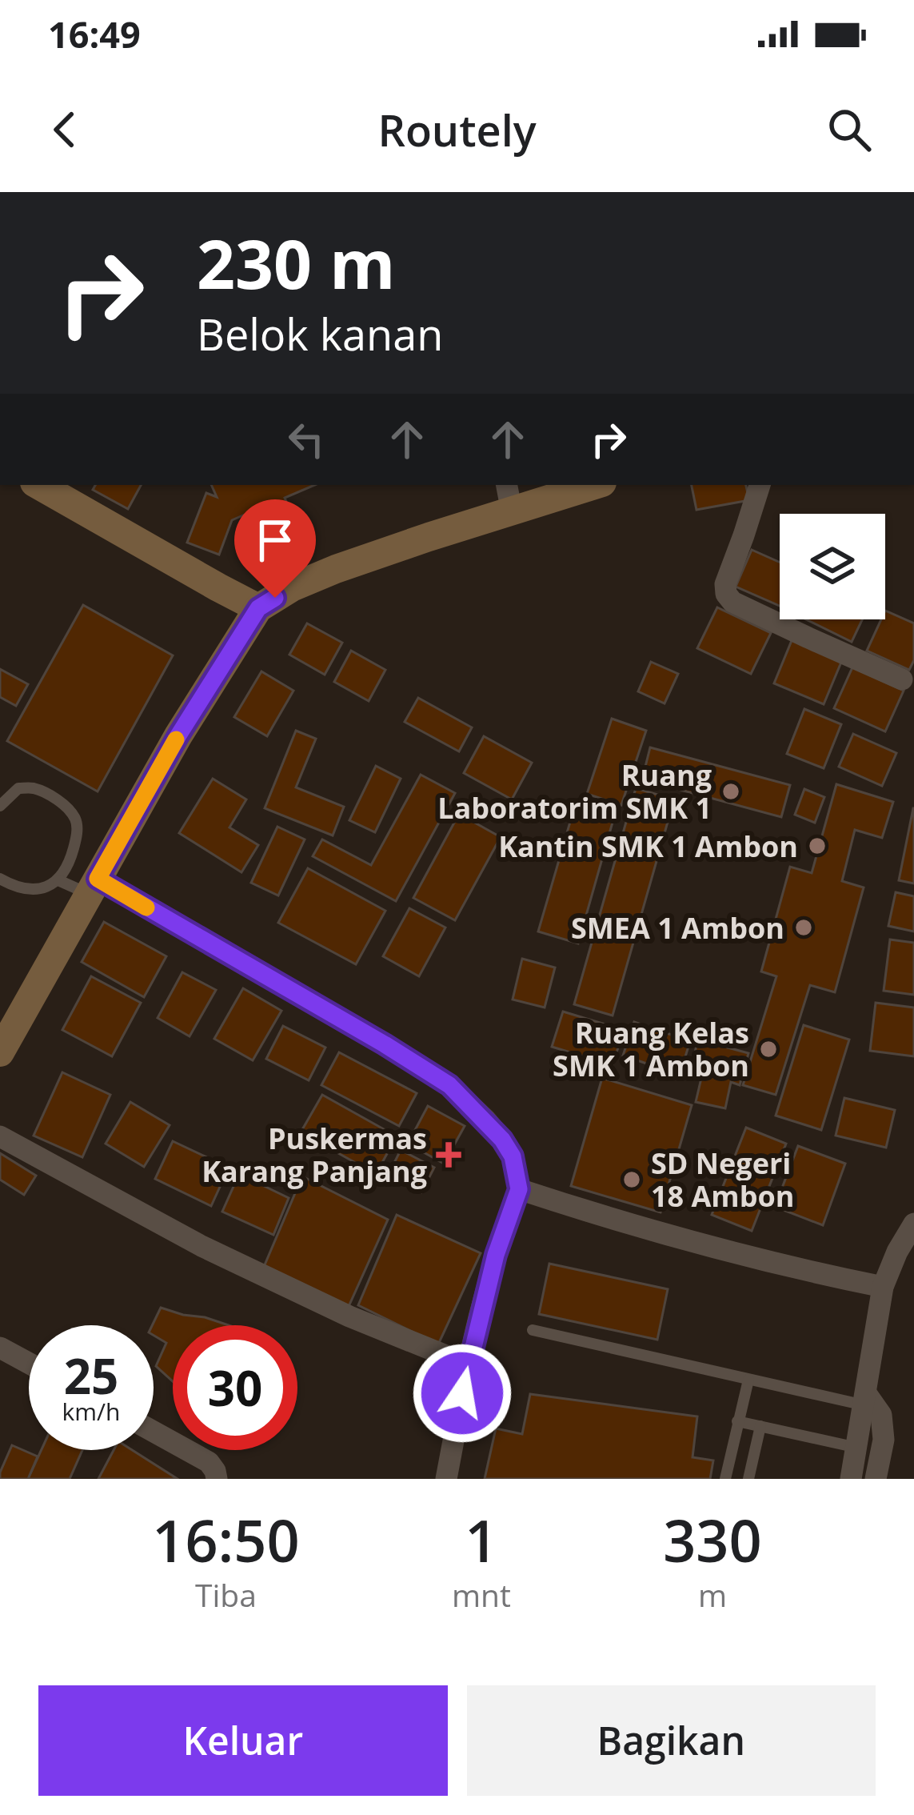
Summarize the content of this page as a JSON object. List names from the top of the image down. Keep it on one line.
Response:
{"places":{"other":["Ruang Laboratorim SMK 1","Kantin SMK 1 Ambon","SMEA 1 Ambon","Ruang Kelas SMK 1 Ambon","SD Negeri 18 Ambon"],"health":["Puskermas Karang Panjang"]},"page":{"status":"16:49","header":"Routely","turn":["230 m","Belok kanan"],"speed":"25 km/h","limit":"30","eta":["16:50","Tiba","1","mnt","330","m"],"buttons":["Keluar","Bagikan"]}}
